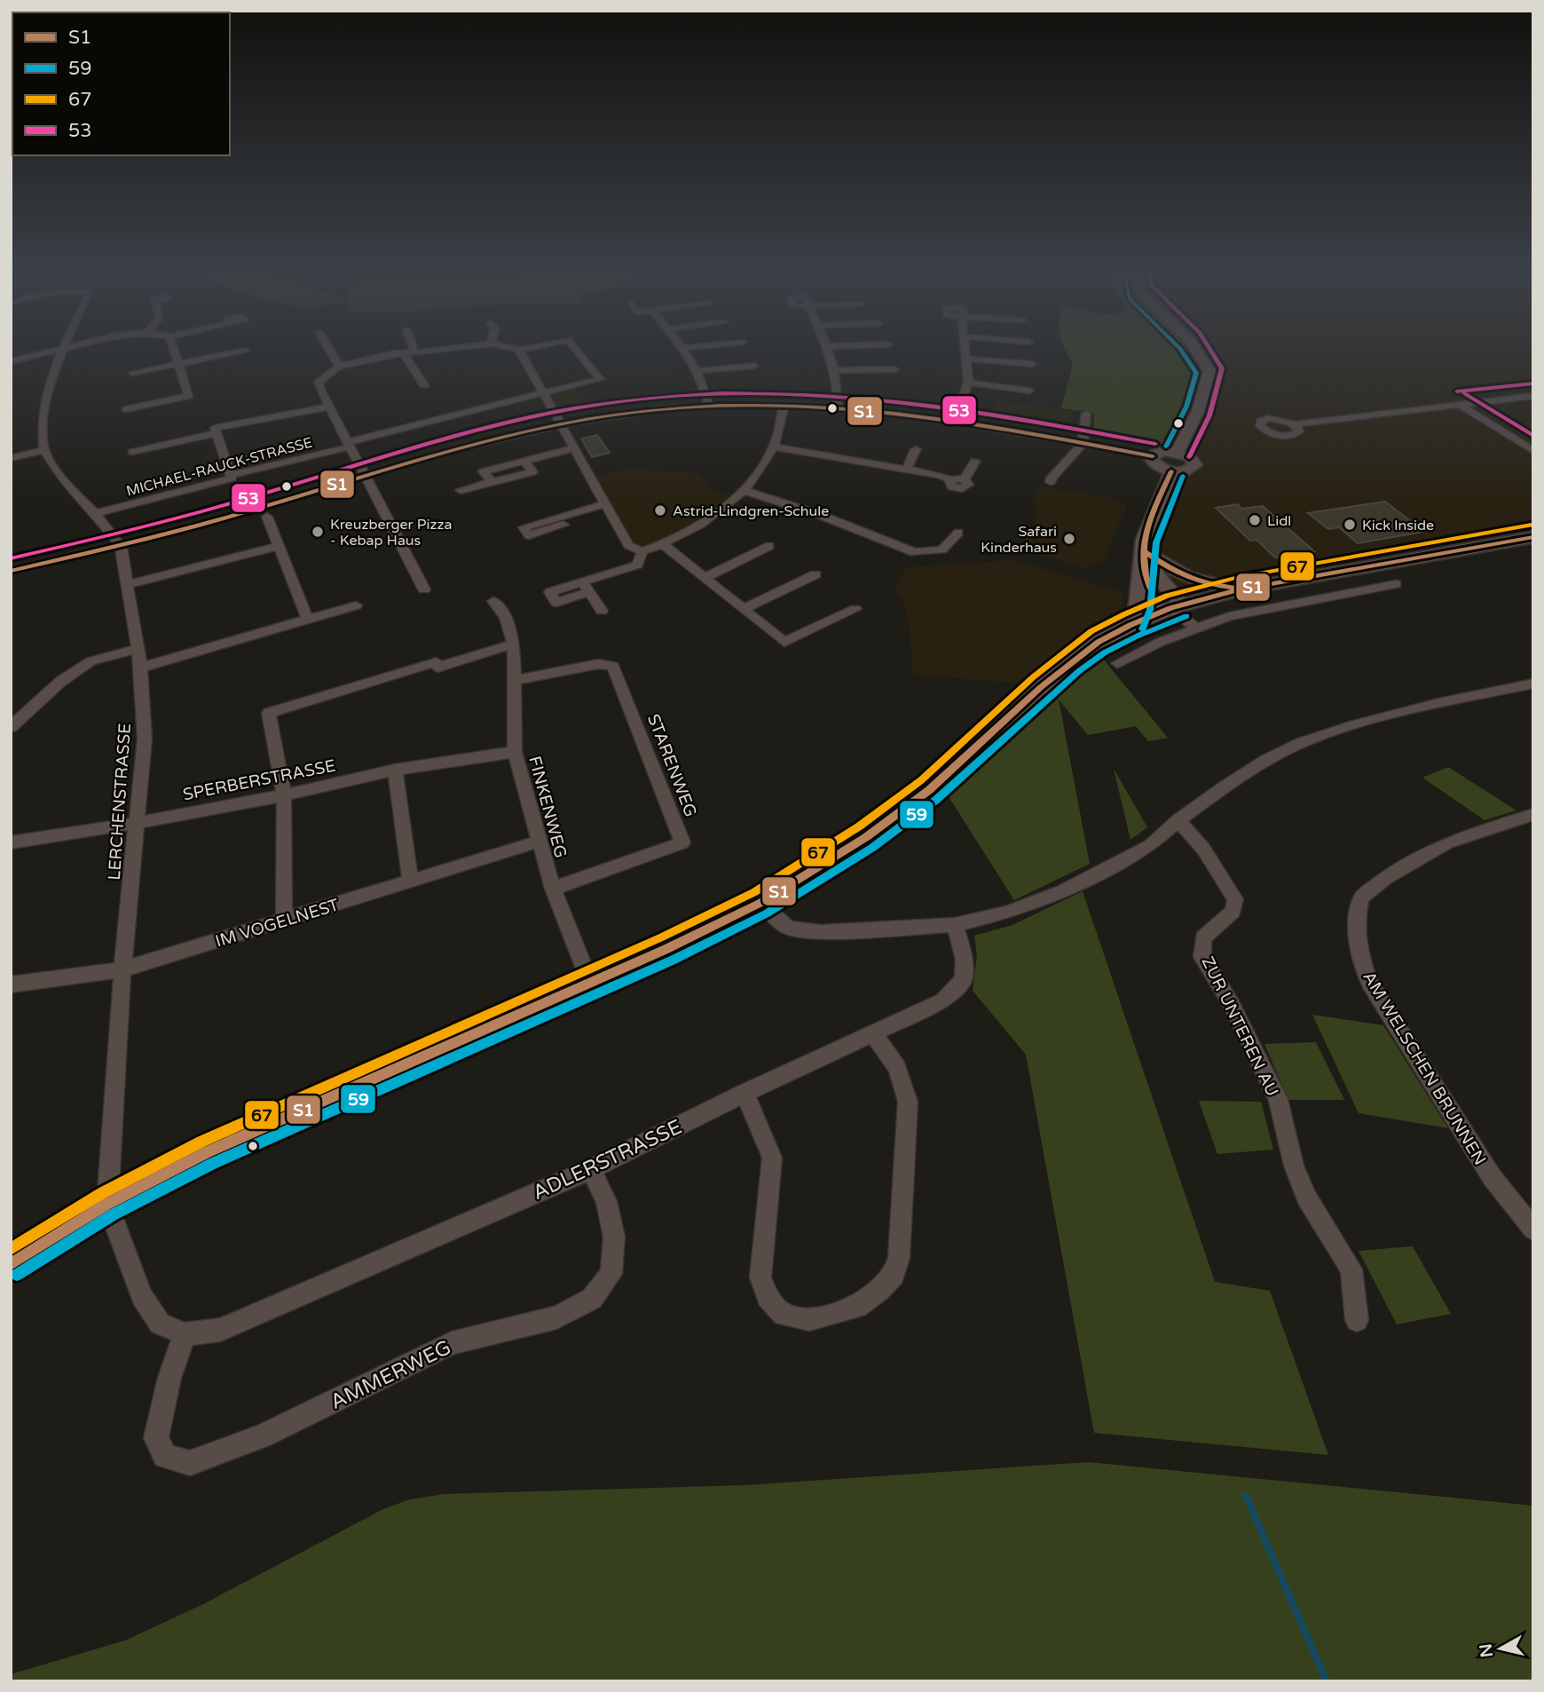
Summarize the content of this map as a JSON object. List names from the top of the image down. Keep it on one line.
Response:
{"streets":{"street":["MICHAEL-RAUCK-STRASSE","STARENWEG","SPERBERSTRASSE","LERCHENSTRASSE","FINKENWEG","IM VOGELNEST","ZUR UNTEREN AU","AM WELSCHEN BRUNNEN","ADLERSTRASSE","AMMERWEG"]},"crossings":[["MICHAEL-RAUCK-STRASSE","LERCHENSTRASSE"],["STARENWEG","FINKENWEG"],["SPERBERSTRASSE","LERCHENSTRASSE"],["SPERBERSTRASSE","FINKENWEG"],["LERCHENSTRASSE","IM VOGELNEST"],["FINKENWEG","IM VOGELNEST"],["ADLERSTRASSE","AMMERWEG"]],"places":["Astrid-Lindgren-Schule","Lidl","Kick Inside","Kreuzberger Pizza - Kebap Haus","Safari Kinderhaus"],"lines":["transit line 59","transit line 53","transit line S1","transit line 67"],"legend":["S1","59","67","53"],"north":"left"}
